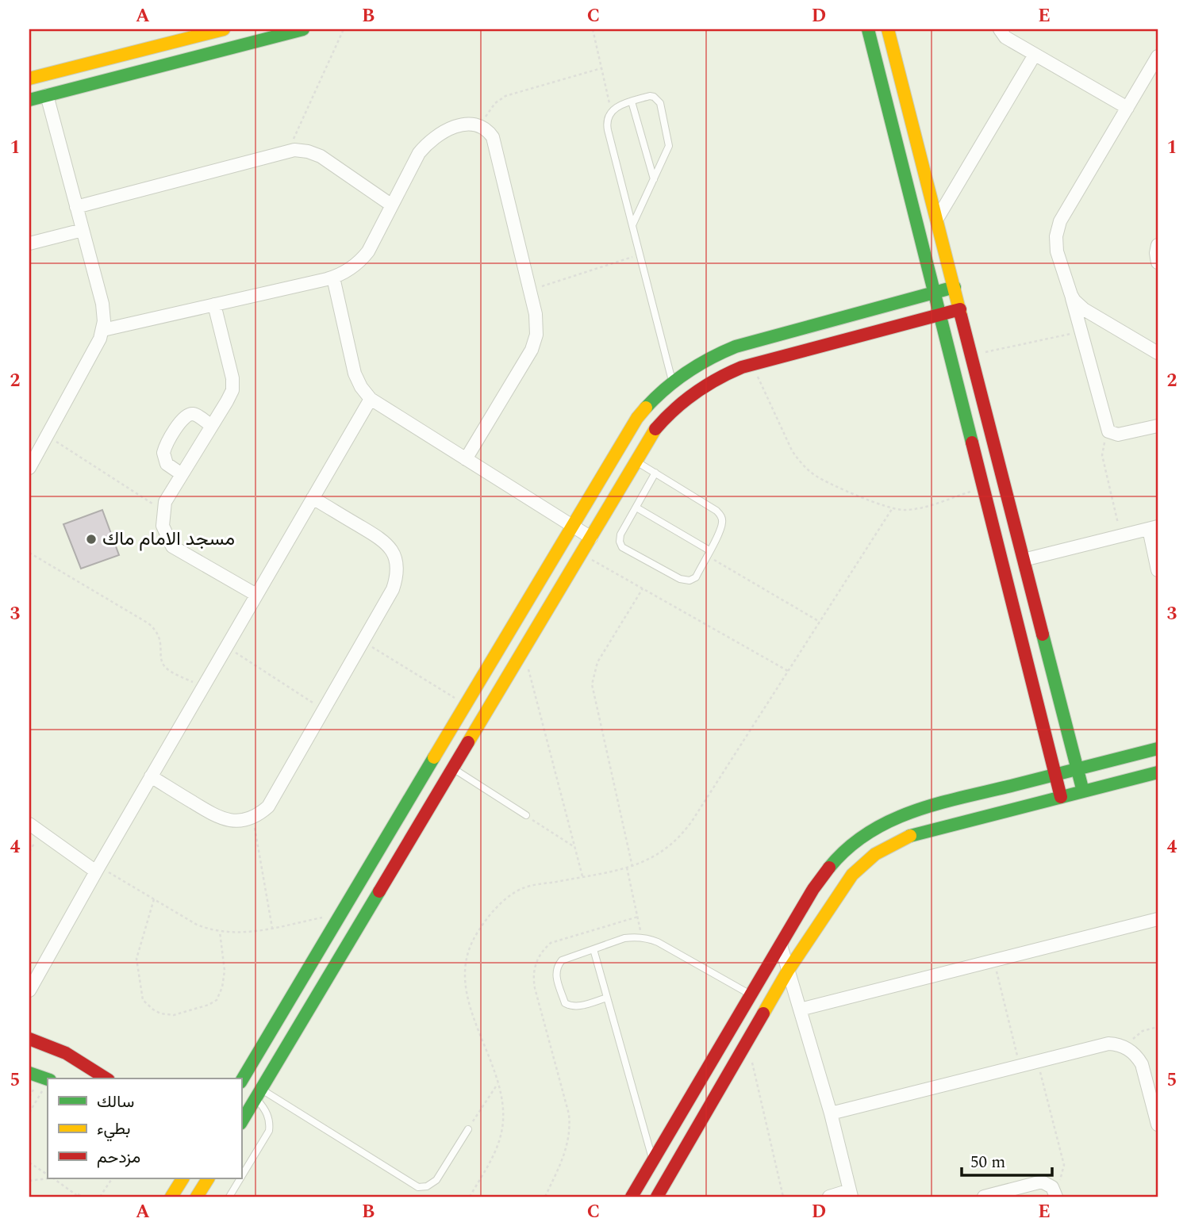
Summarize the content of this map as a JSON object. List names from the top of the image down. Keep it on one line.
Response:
{"places":["مسجد الامام ماك"],"legend":["سالك","بطيء","مزدحم"],"scale_bar":"50 m","grid":{"columns":["A","B","C","D","E"],"rows":["1","2","3","4","5"]}}
